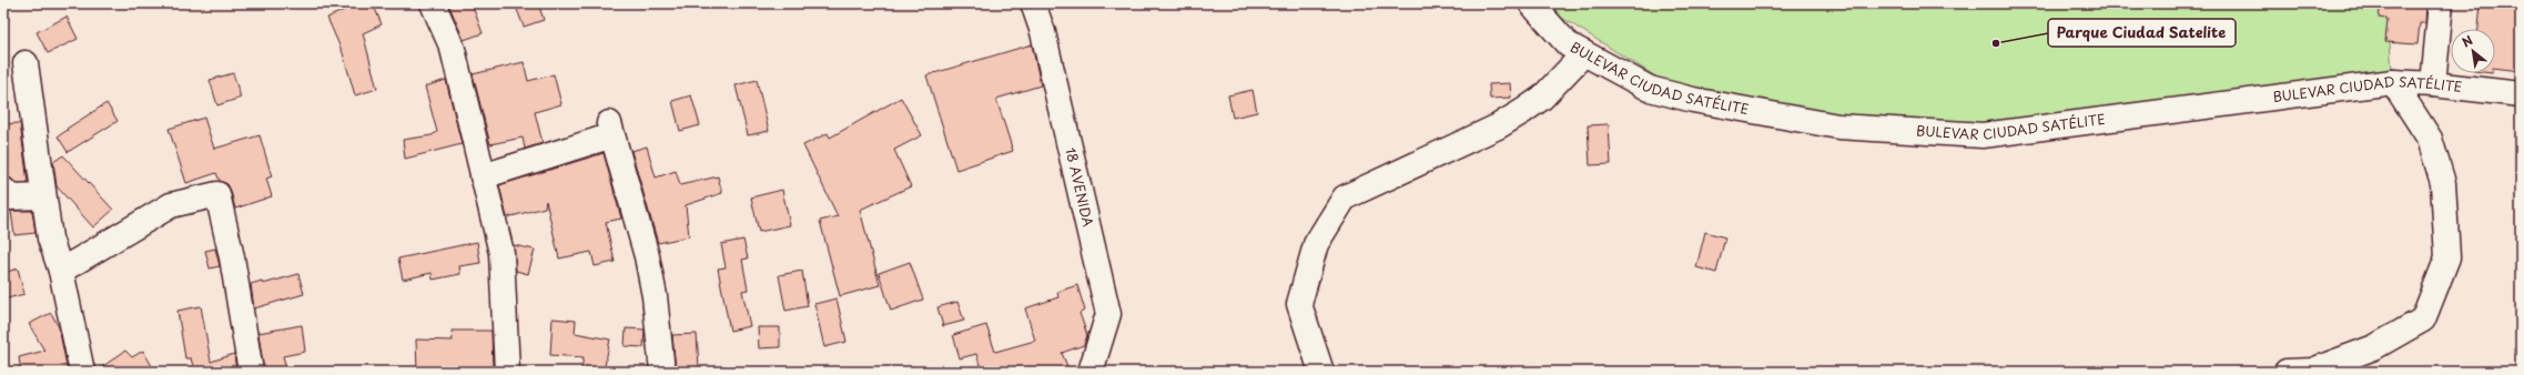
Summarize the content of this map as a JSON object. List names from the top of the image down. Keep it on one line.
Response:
{"streets":{"street":["BULEVAR CIUDAD SATÉLITE","18 AVENIDA"]},"places":["Parque Ciudad Satelite"],"north":"top left"}
